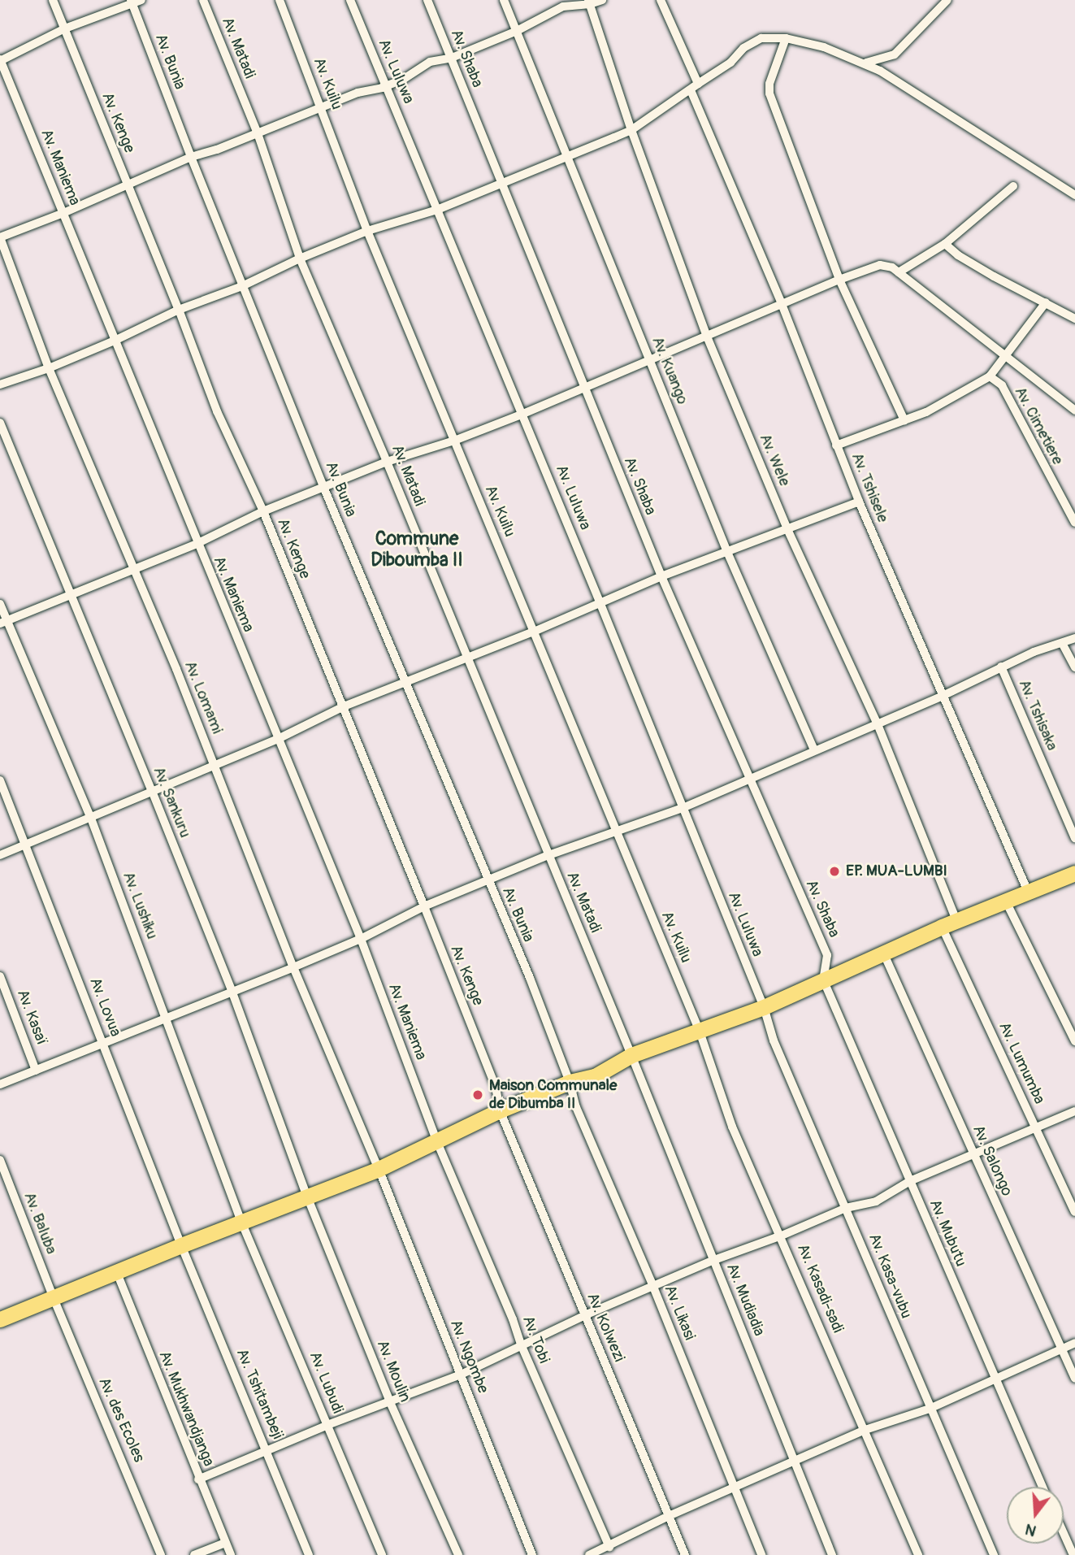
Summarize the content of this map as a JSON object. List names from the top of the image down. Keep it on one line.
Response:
{"streets":{"street":["Av. Matadi","Av. Shaba","Av. Bunia","Av. Luluwa","Av. Kuilu","Av. Kenge","Av. Maniema","Av. Kuango","Av. Cimetiere","Av. Wele","Av. Tshisele","Av. Lomami","Av. Tshisaka","Av. Sankuru","Av. Lushiku","Av. Lovua","Av. Kasaï","Av. Lumumba","Av. Salongo","Av. Baluba","Av. Mubutu","Av. Kasa-vubu","Av. Kasadi-sadi","Av. Mudiadia","Av. Likasi","Av. Kolwezi","Av. Tobi","Av. Ngombe","Av. Moulin","Av. Lubudi","Av. Tshitambeji","Av. Mukhwandjanga","Av. des Ecoles"]},"crossings":[["Av. Matadi","Av. Mudiadia"],["Av. Shaba","Av. Mubutu"],["Av. Bunia","Av. Likasi"],["Av. Luluwa","Av. Kasa-vubu"],["Av. Kuilu","Av. Kasadi-sadi"],["Av. Kenge","Av. Kolwezi"],["Av. Maniema","Av. Tobi"],["Av. Wele","Av. Lumumba"],["Av. Lomami","Av. Ngombe"],["Av. Sankuru","Av. Moulin"],["Av. Lushiku","Av. Lubudi"],["Av. Lovua","Av. Tshitambeji"],["Av. Baluba","Av. des Ecoles"]],"districts":["Commune Diboumba II"],"places":["EP. MUA-LUMBI","Maison Communale de Dibumba II"],"north":"bottom"}
